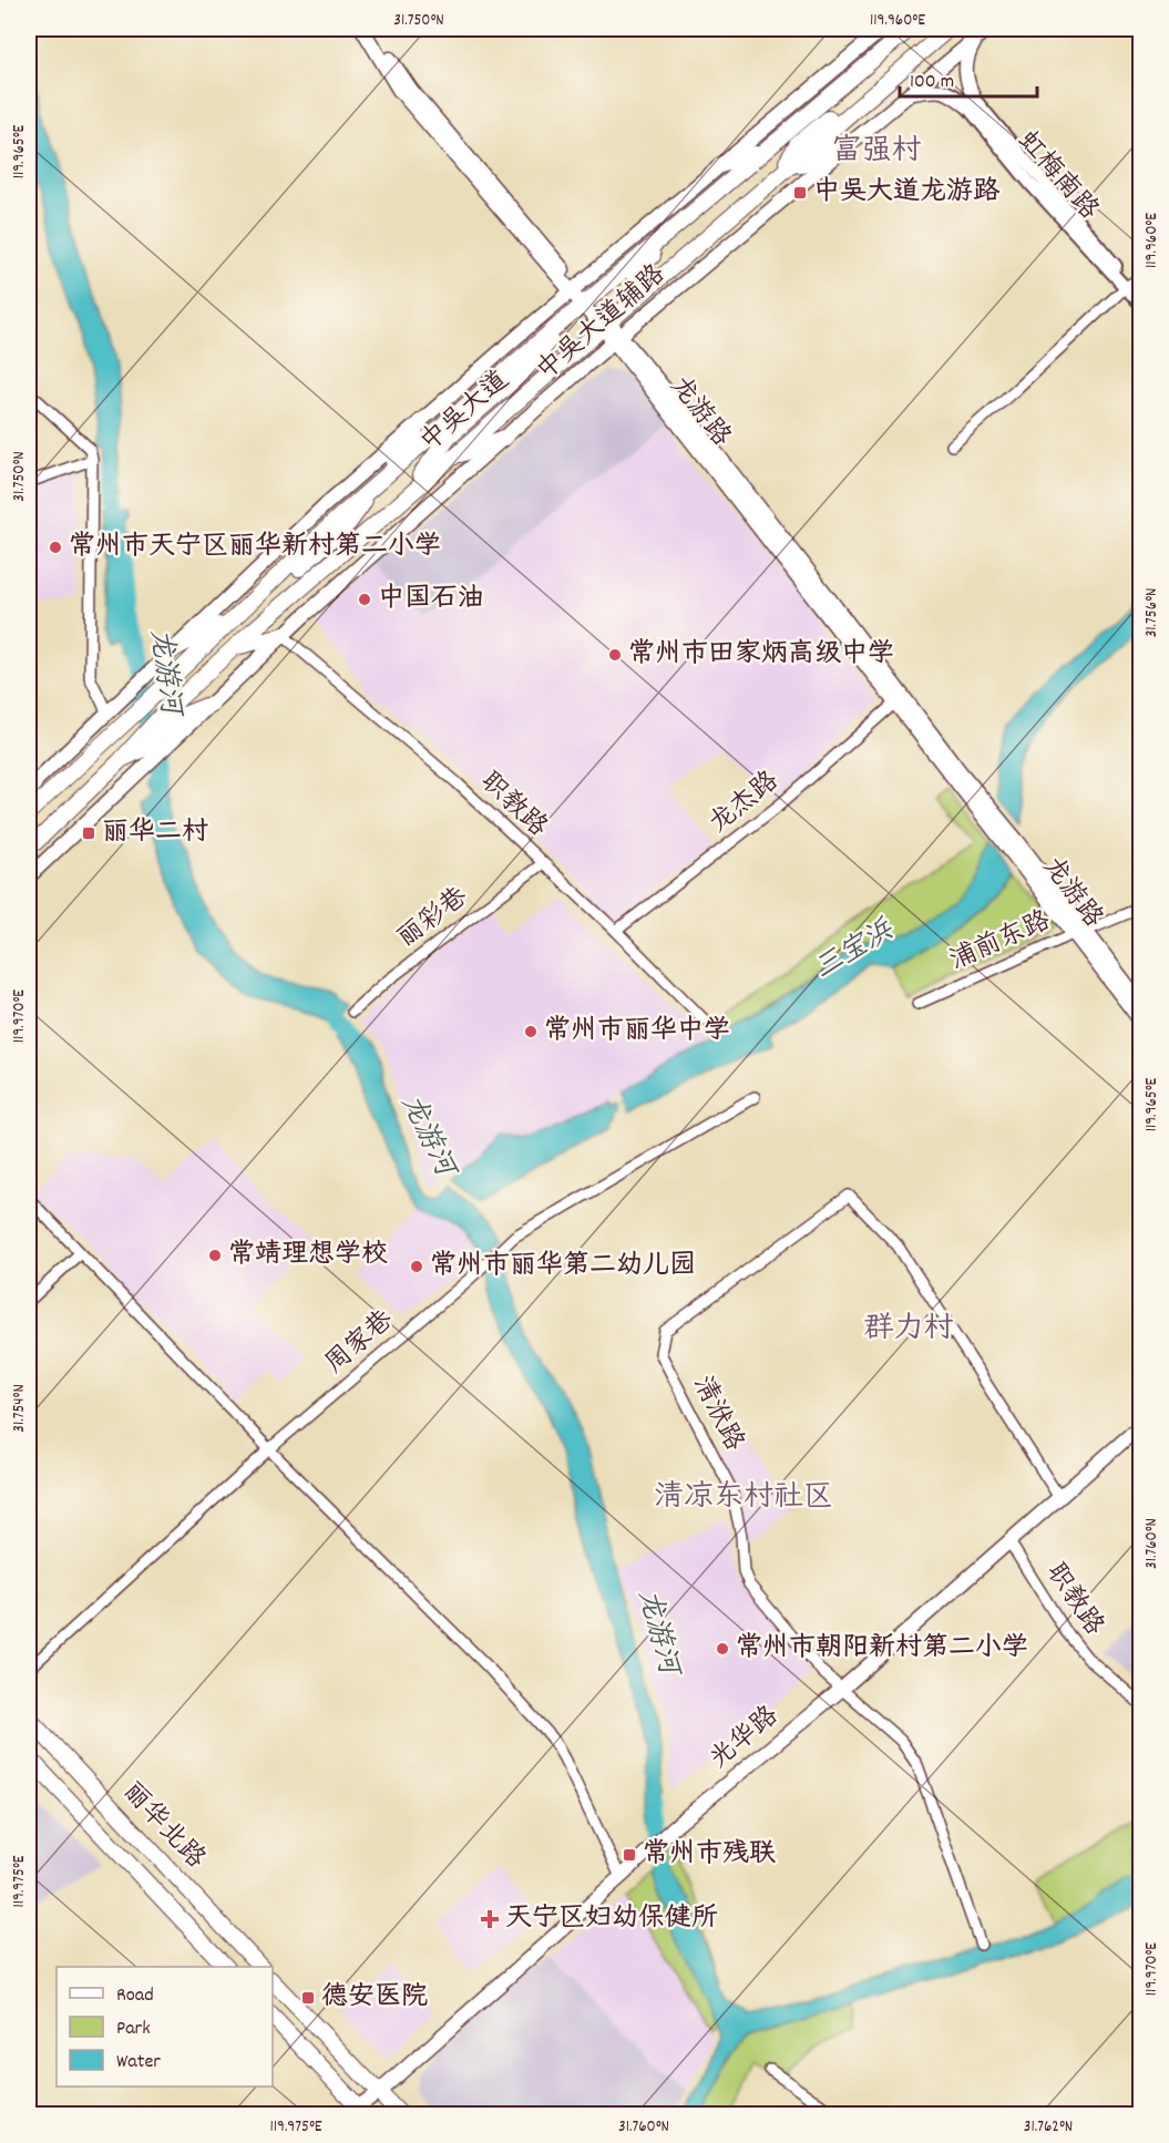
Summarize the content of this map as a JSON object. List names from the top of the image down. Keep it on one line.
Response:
{"streets":{"main road":["中吴大道辅路","中吴大道","龙游路","光华路","丽华北路"],"street":["虹梅南路","龙杰路","职教路","丽彩巷","浦前东路","周家巷","清洑路"]},"crossings":[["中吴大道辅路","龙游路"],["中吴大道辅路","职教路"],["中吴大道","龙游路"],["龙游路","龙杰路"],["龙游路","浦前东路"],["龙杰路","职教路"],["职教路","丽彩巷"],["职教路","光华路"],["清洑路","光华路"]],"districts":["富强村","群力村","清凉东村社区"],"water":["龙游河","三宝浜"],"places":{"transit":["中吴大道龙游路","丽华二村","常州市残联","德安医院"],"other":["常州市天宁区丽华新村第二小学","中国石油","常州市田家炳高级中学","常州市丽华中学","常靖理想学校","常州市丽华第二幼儿园","常州市朝阳新村第二小学"],"health":["天宁区妇幼保健所"]},"legend":["Road","Park","Water"],"scale_bar":"100 m","coordinates":["31.750°N","119.960°E","119.965°E","31.756°N","119.970°E","31.754°N","31.760°N","119.975°E","31.762°N"]}
